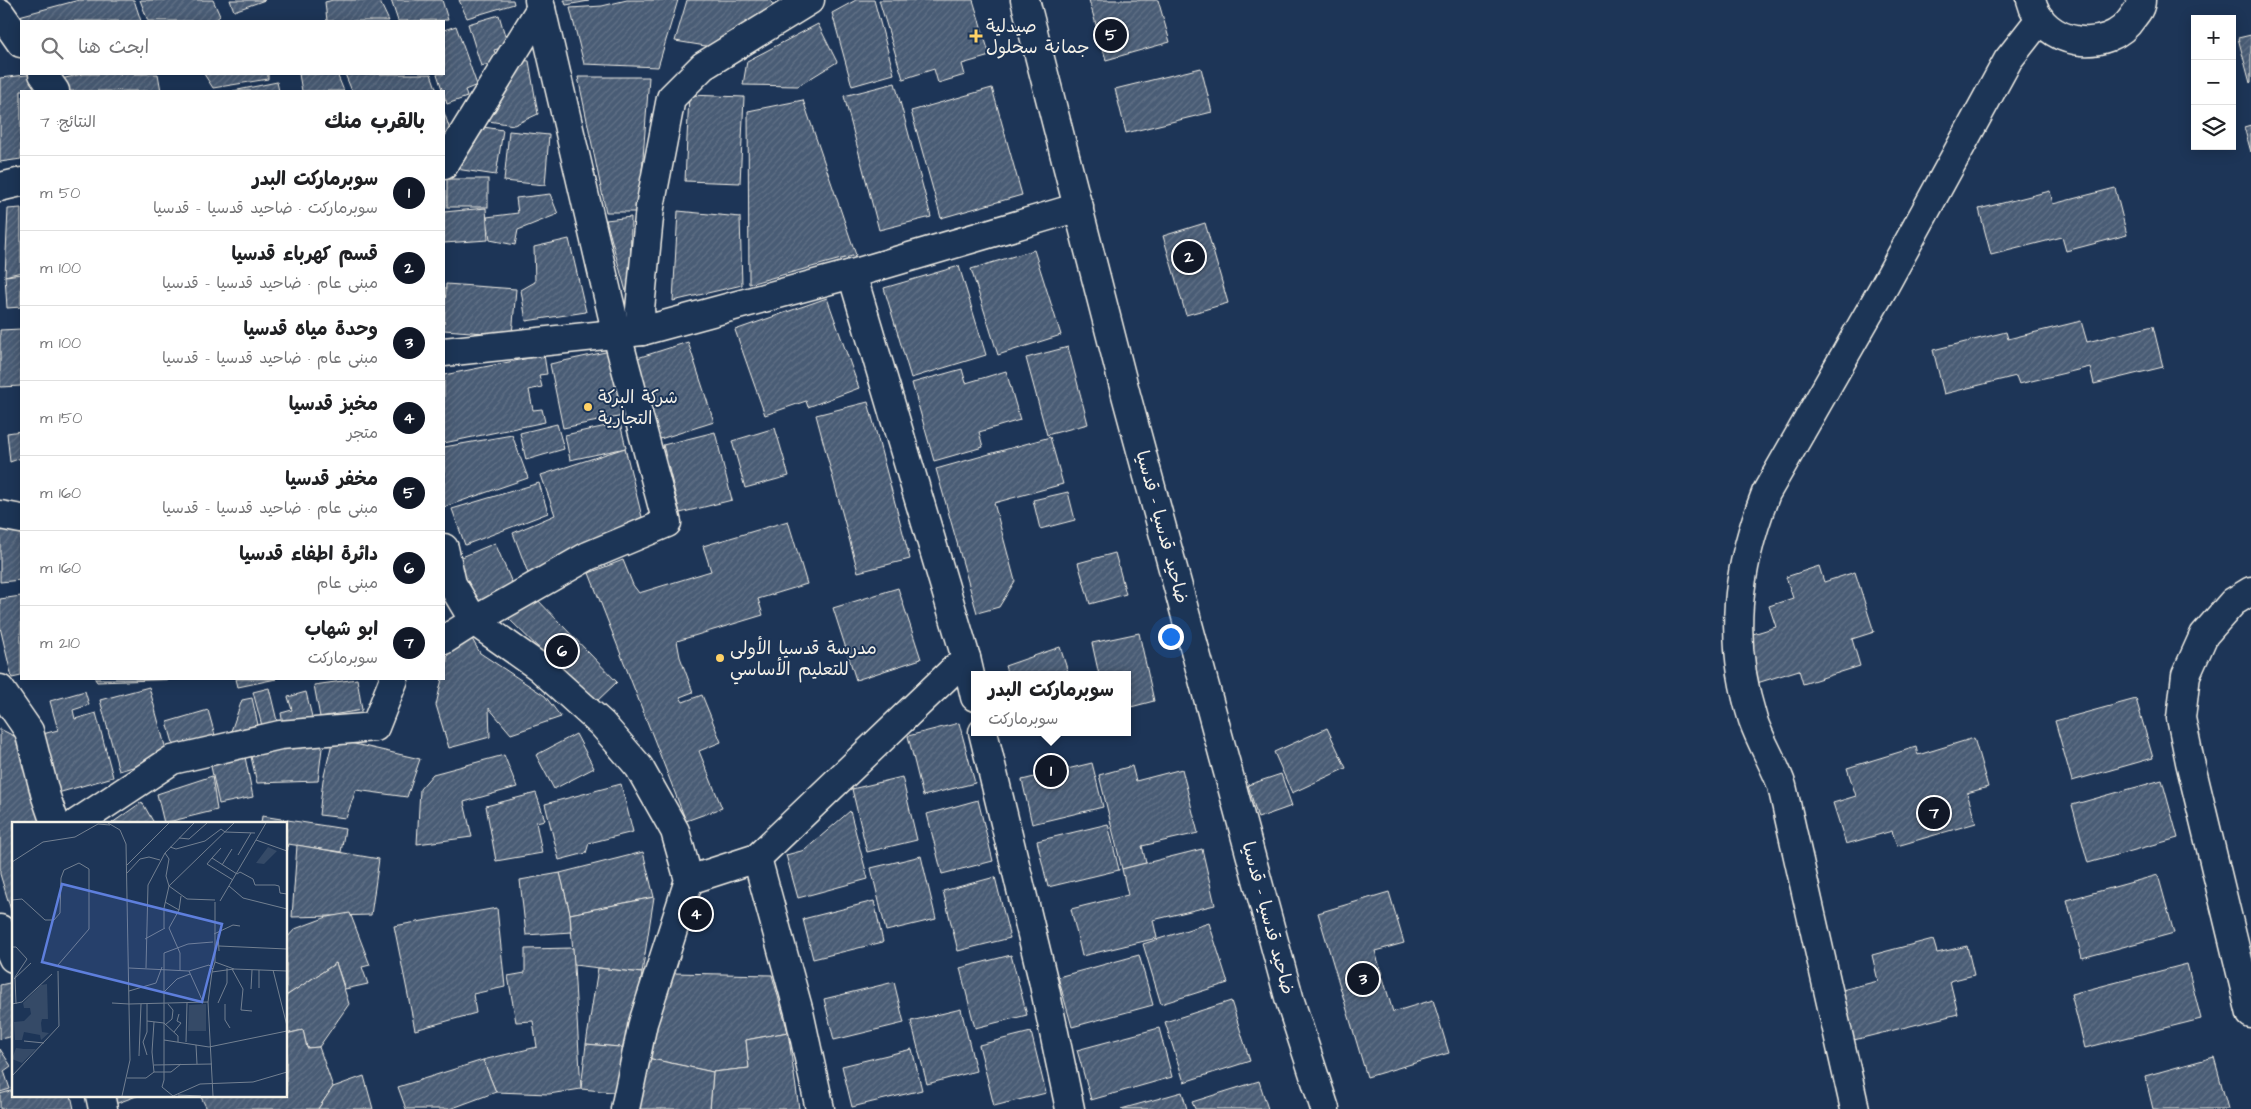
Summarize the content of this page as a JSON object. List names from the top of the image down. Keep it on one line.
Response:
{"streets":{"street":["ضاحيد قدسيا - قدسيا"]},"places":{"health":["صيدلية جمانة سحلول"],"other":["شركة البركة التجارية","مدرسة قدسيا الأولى للتعليم الأساسي"]},"page":{"map_buttons":["+","−"],"pins":["5","2","6","1","7","4","3"],"search":"ابحث هنا","heading":["بالقرب منك","النتائج: 7"],"list":[{"mark":"1","name":"سوبرماركت البدر","note":"سوبرماركت · ضاحيد قدسيا - قدسيا","value":"50 m"},{"mark":"2","name":"قسم كهرباء قدسيا","note":"مبنى عام · ضاحيد قدسيا - قدسيا","value":"100 m"},{"mark":"3","name":"وحدة مياه قدسيا","note":"مبنى عام · ضاحيد قدسيا - قدسيا","value":"100 m"},{"mark":"4","name":"مخبز قدسيا","note":"متجر","value":"150 m"},{"mark":"5","name":"مخفر قدسيا","note":"مبنى عام · ضاحيد قدسيا - قدسيا","value":"160 m"},{"mark":"6","name":"دائرة اطفاء قدسيا","note":"مبنى عام","value":"160 m"},{"mark":"7","name":"ابو شهاب","note":"سوبرماركت","value":"210 m"}],"popup":["سوبرماركت البدر","سوبرماركت"]}}
